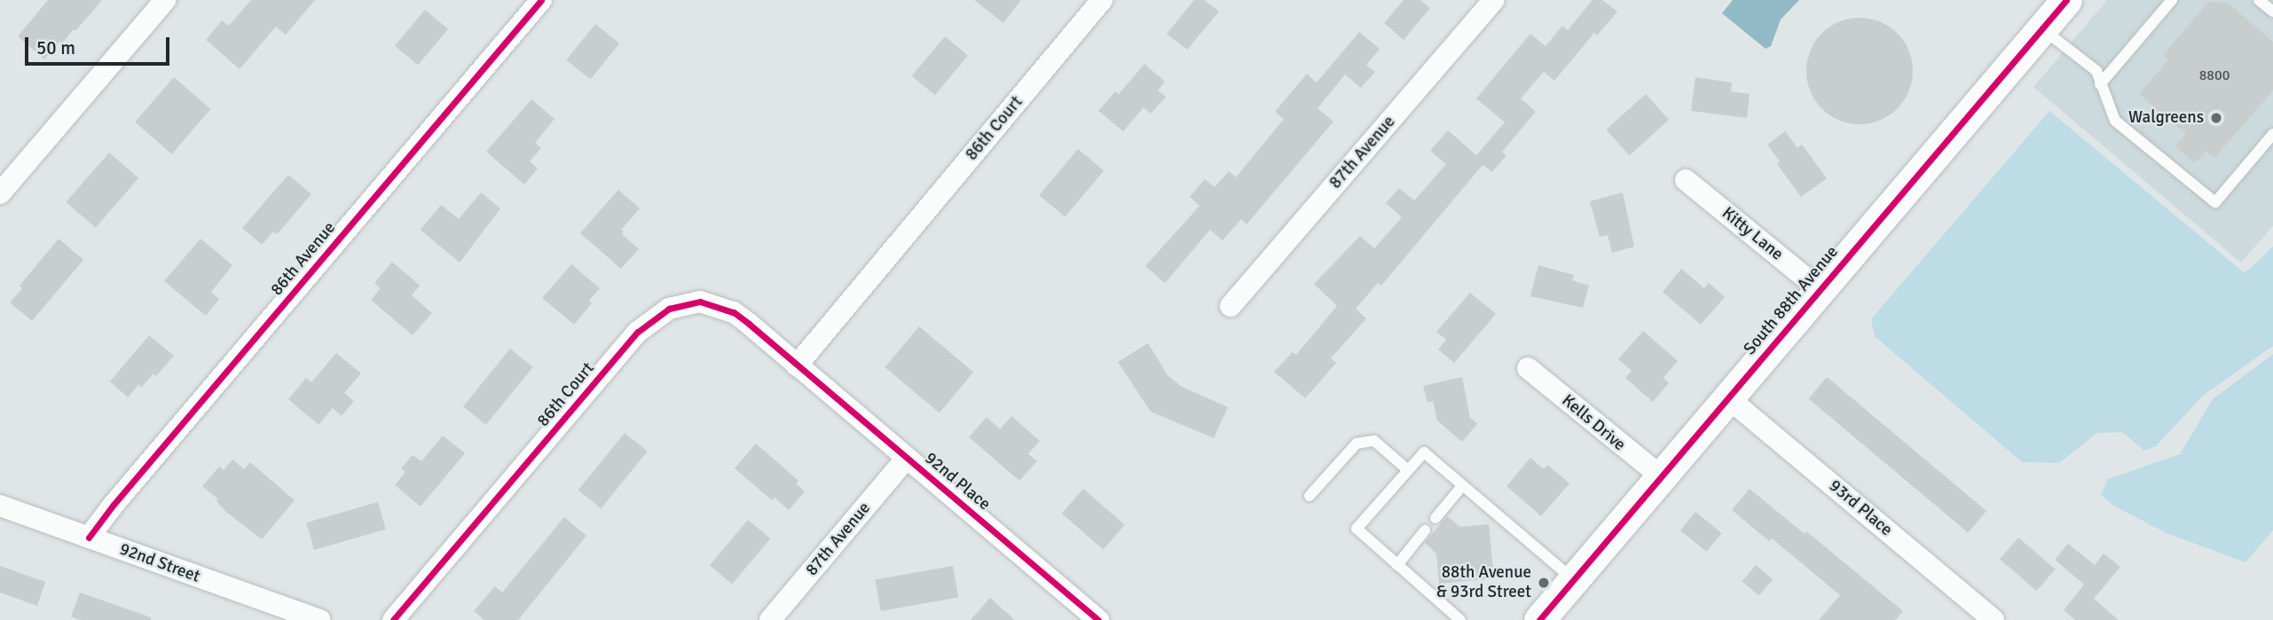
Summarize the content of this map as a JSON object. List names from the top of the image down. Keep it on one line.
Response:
{"streets":{"street":["86th Court","87th Avenue","Kitty Lane","86th Avenue","South 88th Avenue","Kells Drive","92nd Place","93rd Place","92nd Street"]},"crossings":[["86th Court","92nd Place"],["87th Avenue","92nd Place"],["Kitty Lane","South 88th Avenue"],["86th Avenue","92nd Street"],["South 88th Avenue","Kells Drive"],["South 88th Avenue","93rd Place"]],"places":["Walgreens","88th Avenue & 93rd Street"],"house_numbers":["8800"],"scale_bar":"50 m"}
